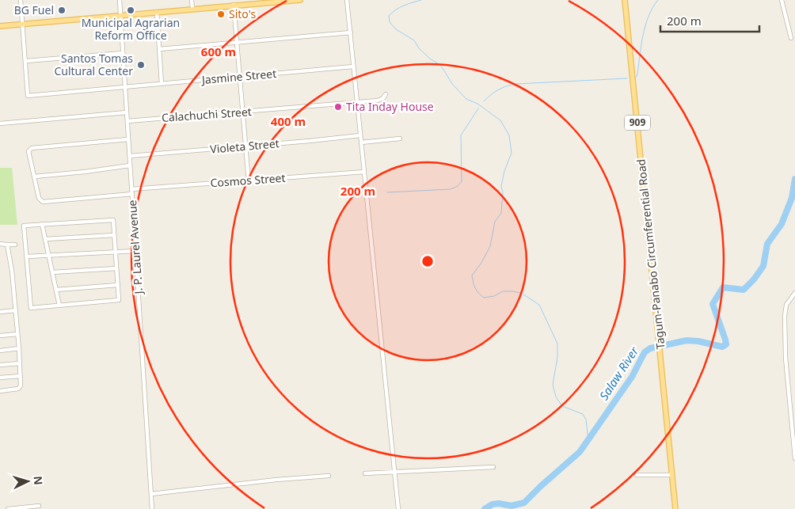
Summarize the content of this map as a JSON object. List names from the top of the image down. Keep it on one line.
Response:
{"streets":{"main road":["909","Tagum-Panabo Circumferential Road"],"street":["Jasmine Street","Calachuchi Street","Violeta Street","Cosmos Street","J. P. Laurel Avenue"]},"crossings":[["Jasmine Street","J. P. Laurel Avenue"],["Calachuchi Street","J. P. Laurel Avenue"],["Violeta Street","J. P. Laurel Avenue"],["Cosmos Street","J. P. Laurel Avenue"]],"water":["Salaw River"],"places":["BG Fuel","Municipal Agrarian Reform Office","Sito's","Santos Tomas Cultural Center","Tita Inday House"],"scale_bar":"200 m","north":"right","rings":["600 m","400 m","200 m"]}
